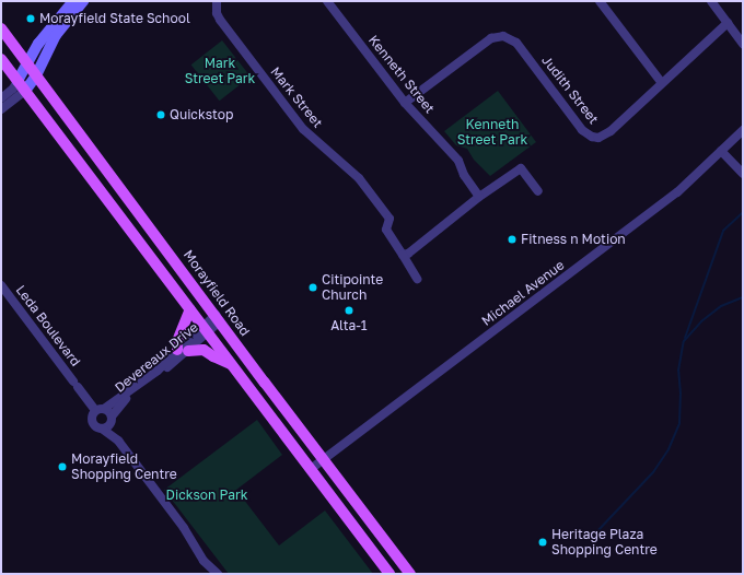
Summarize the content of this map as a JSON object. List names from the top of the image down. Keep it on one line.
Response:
{"streets":{"main road":["Morayfield Road"],"street":["Kenneth Street","Judith Street","Mark Street","Michael Avenue","Leda Boulevard","Devereaux Drive"]},"crossings":[["Kenneth Street","Judith Street"],["Morayfield Road","Michael Avenue"],["Morayfield Road","Devereaux Drive"],["Leda Boulevard","Devereaux Drive"]],"parks":["Mark Street Park","Kenneth Street Park","Dickson Park"],"places":["Morayfield State School","Quickstop","Fitness n Motion","Citipointe Church","Alta-1","Morayfield Shopping Centre","Heritage Plaza Shopping Centre"]}
